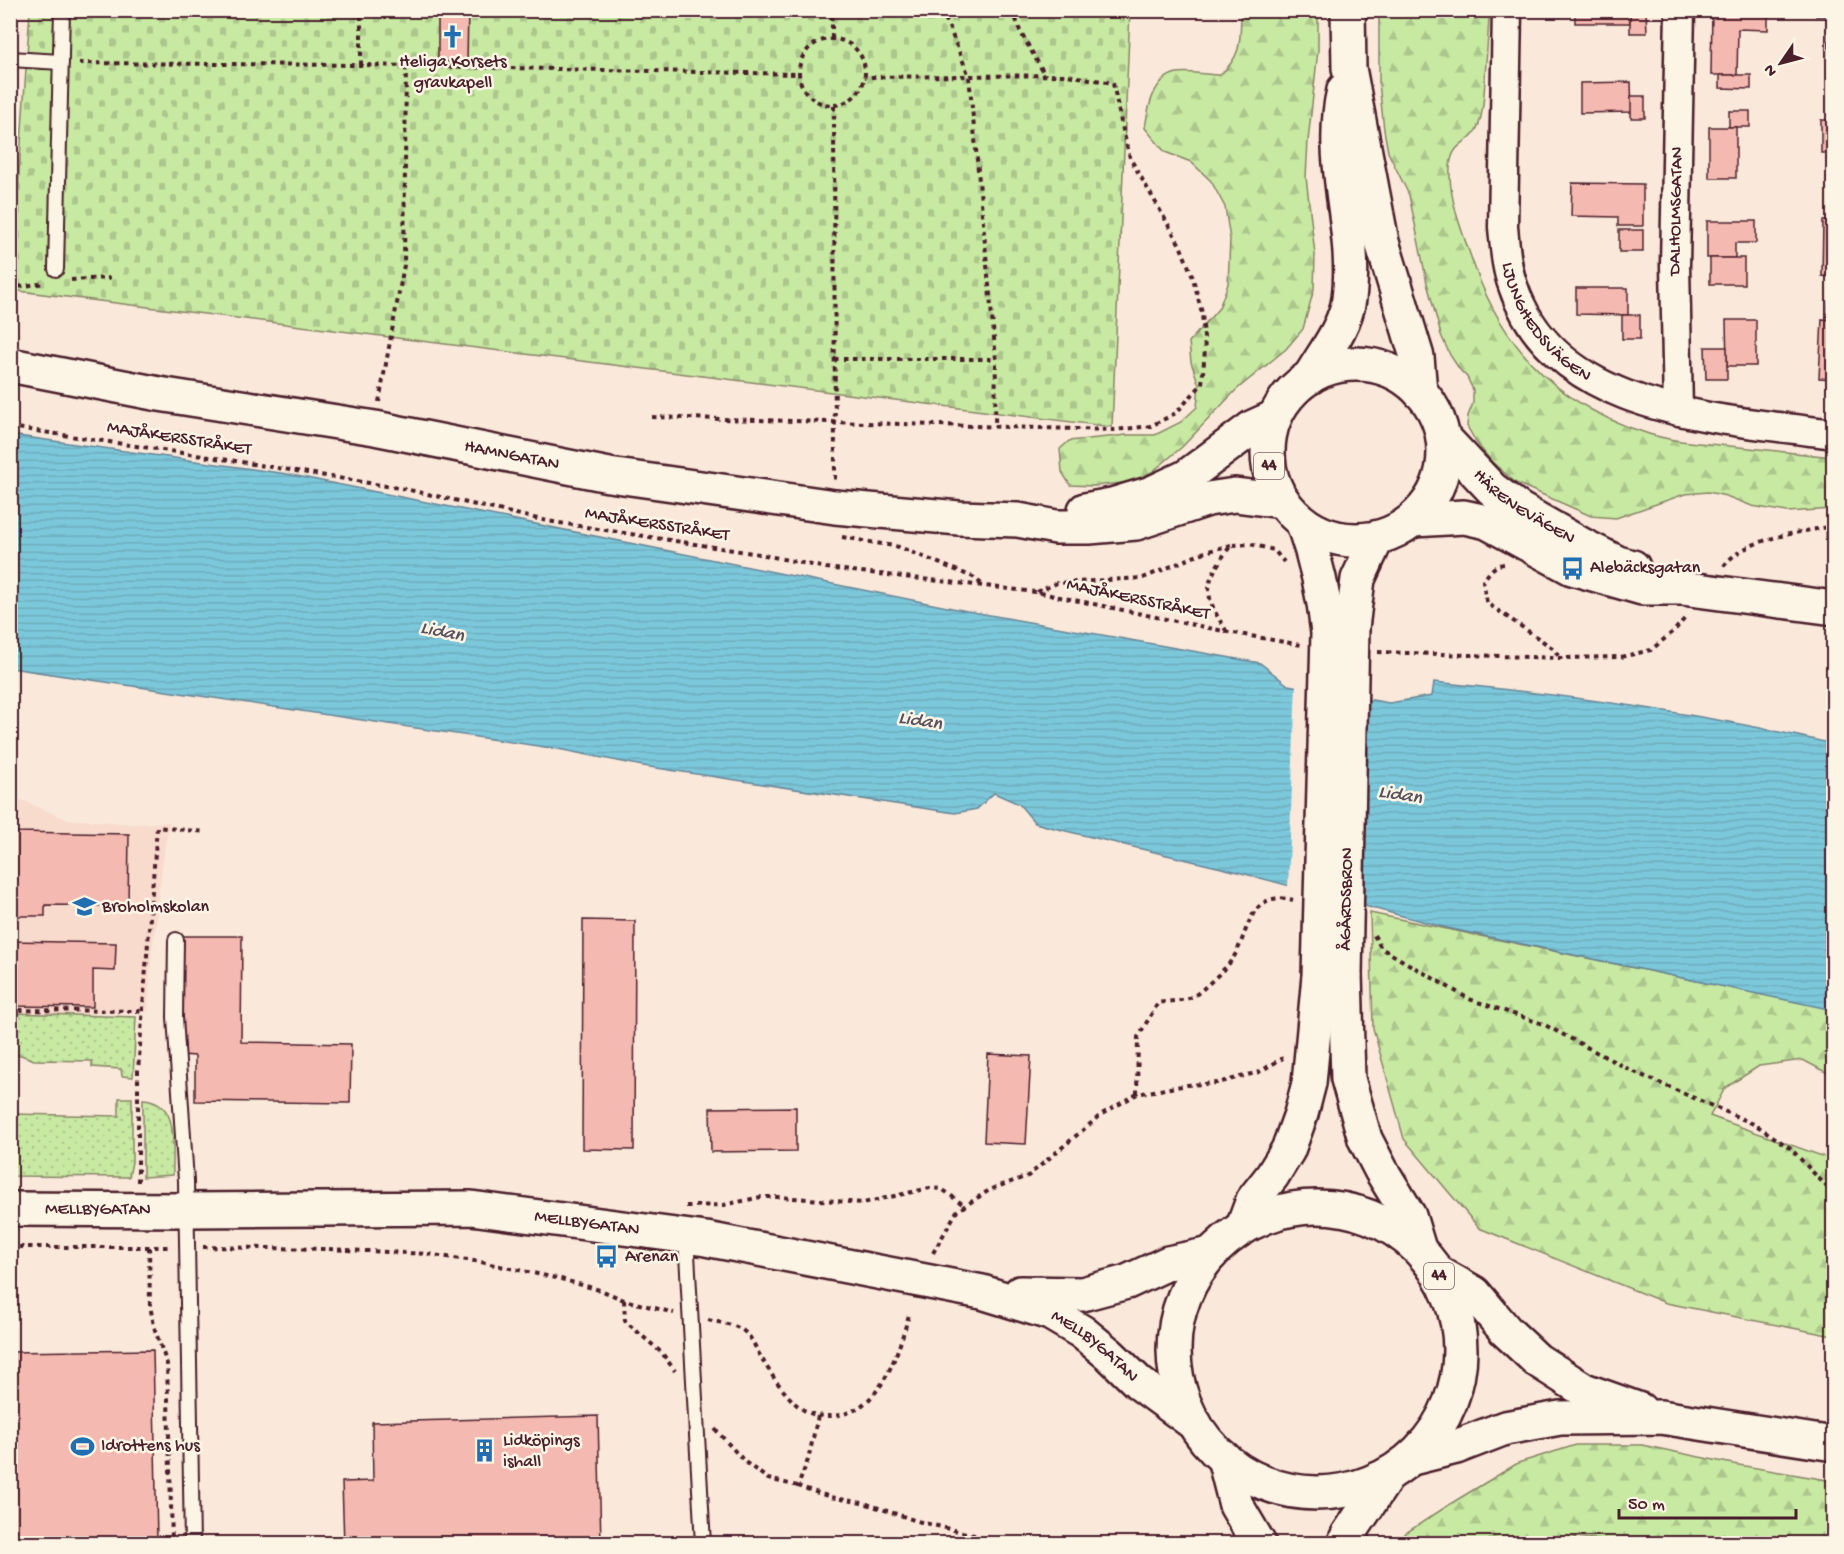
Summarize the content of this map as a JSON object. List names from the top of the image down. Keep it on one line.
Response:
{"streets":{"main road":["HAMNGATAN","44","HÄRENEVÄGEN","ÅGÅRDSBRON","MELLBYGATAN"],"street":["DALHOLMSGATAN","LJUNGHEDSVÄGEN"],"path":["MAJÅKERSSTRÅKET"]},"crossings":[["DALHOLMSGATAN","LJUNGHEDSVÄGEN"],["MAJÅKERSSTRÅKET","ÅGÅRDSBRON"],["44","HÄRENEVÄGEN"],["44","ÅGÅRDSBRON"],["44","MELLBYGATAN"],["HÄRENEVÄGEN","ÅGÅRDSBRON"]],"water":["Lidan"],"places":{"church":["Heliga Korsets gravkapell"],"bus stop":["Alebäcksgatan","Arenan"],"school or university":["Broholmskolan"],"sports":["Idrottens hus"],"building":["Lidköpings ishall"]},"scale_bar":"50 m","north":"bottom left"}
